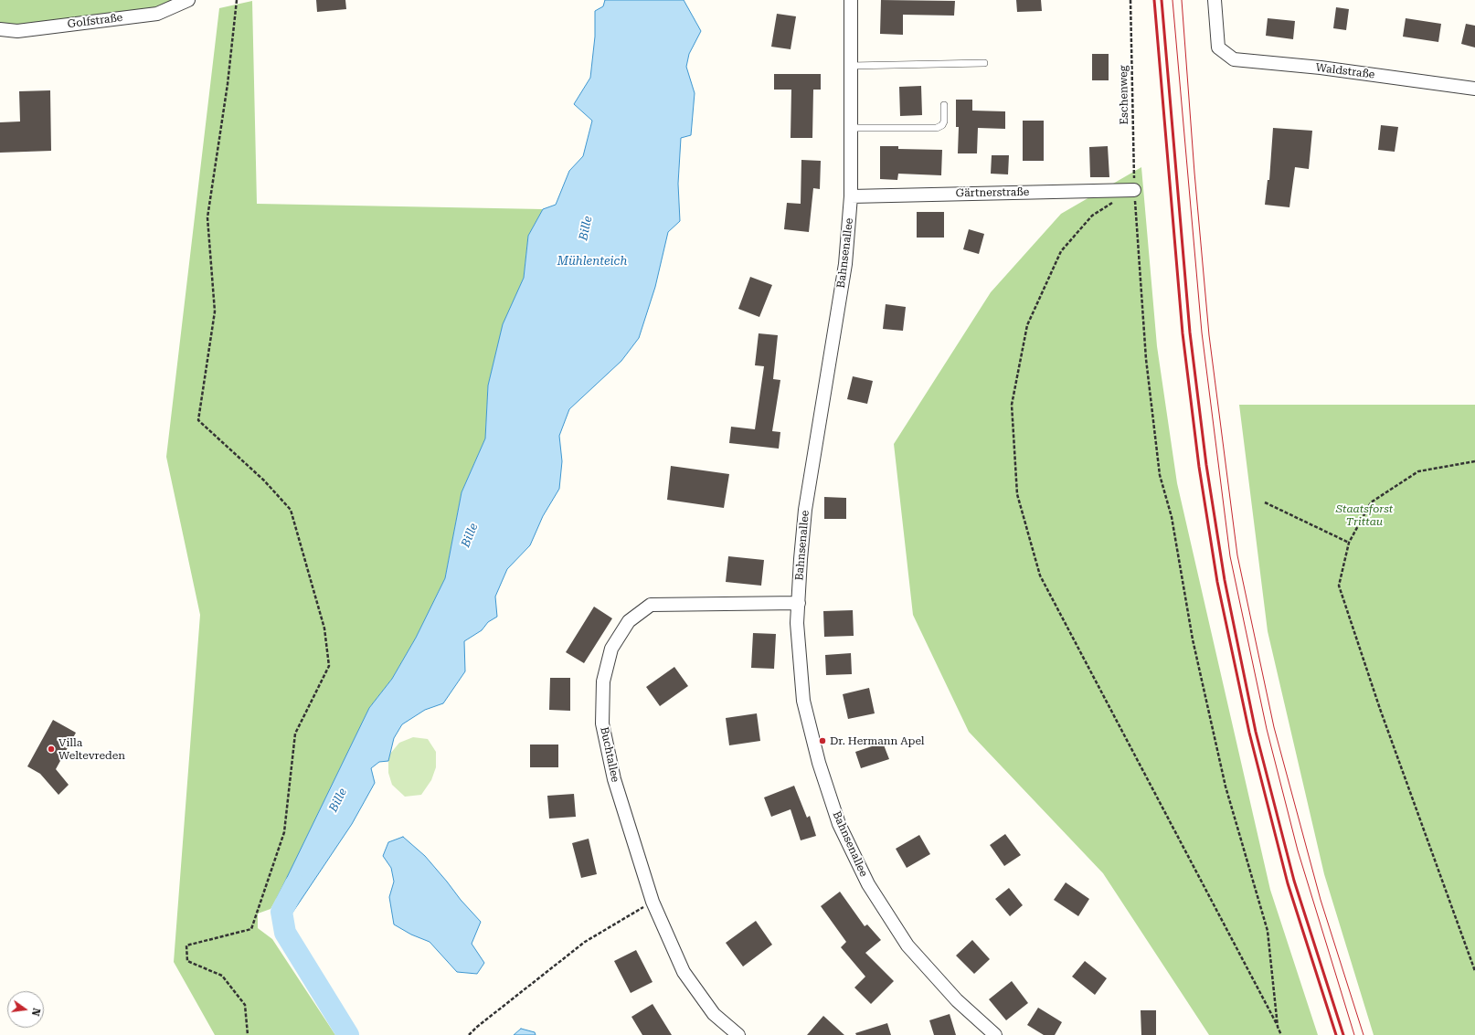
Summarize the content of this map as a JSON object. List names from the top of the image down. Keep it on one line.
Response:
{"streets":{"street":["Golfstraße","Waldstraße","Gärtnerstraße","Bahnsenallee","Buchtallee"],"path":["Eschenweg"]},"crossings":[["Eschenweg","Gärtnerstraße"],["Gärtnerstraße","Bahnsenallee"],["Bahnsenallee","Buchtallee"]],"water":["Bille","Mühlenteich"],"parks":["Staatsforst Trittau"],"places":["Dr. Hermann Apel","Villa Weltevreden"],"north":"right"}
